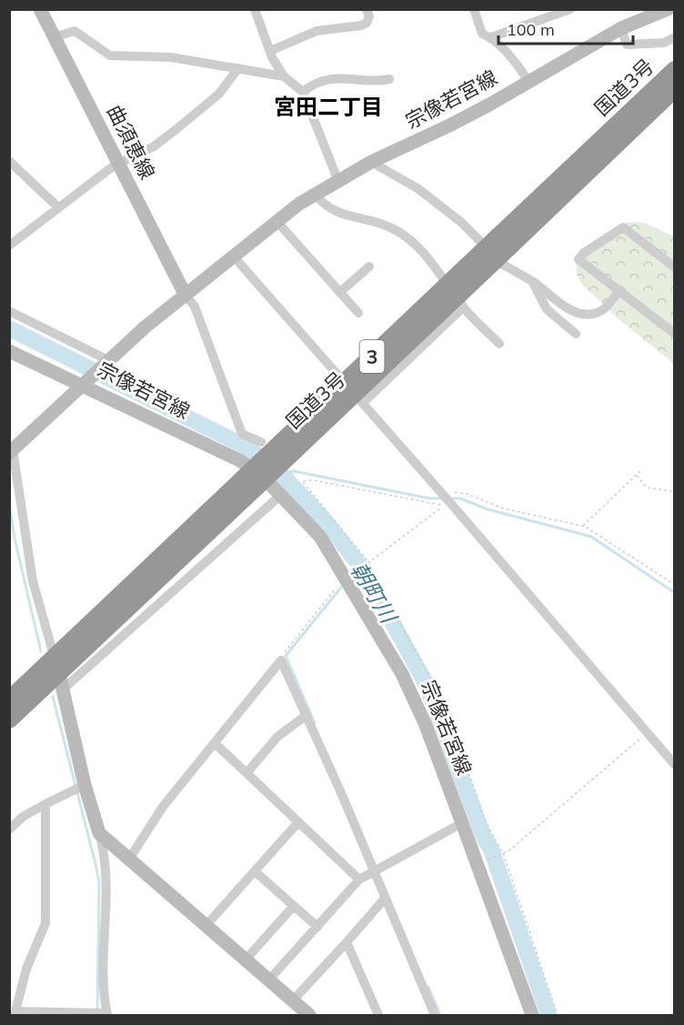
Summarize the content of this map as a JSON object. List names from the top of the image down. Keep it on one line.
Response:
{"streets":{"highway":["国道3号","3"],"main road":["宗像若宮線","曲須恵線"]},"crossings":[["宗像若宮線","曲須恵線"]],"districts":["宮田二丁目"],"water":["朝町川"],"scale_bar":"100 m"}
